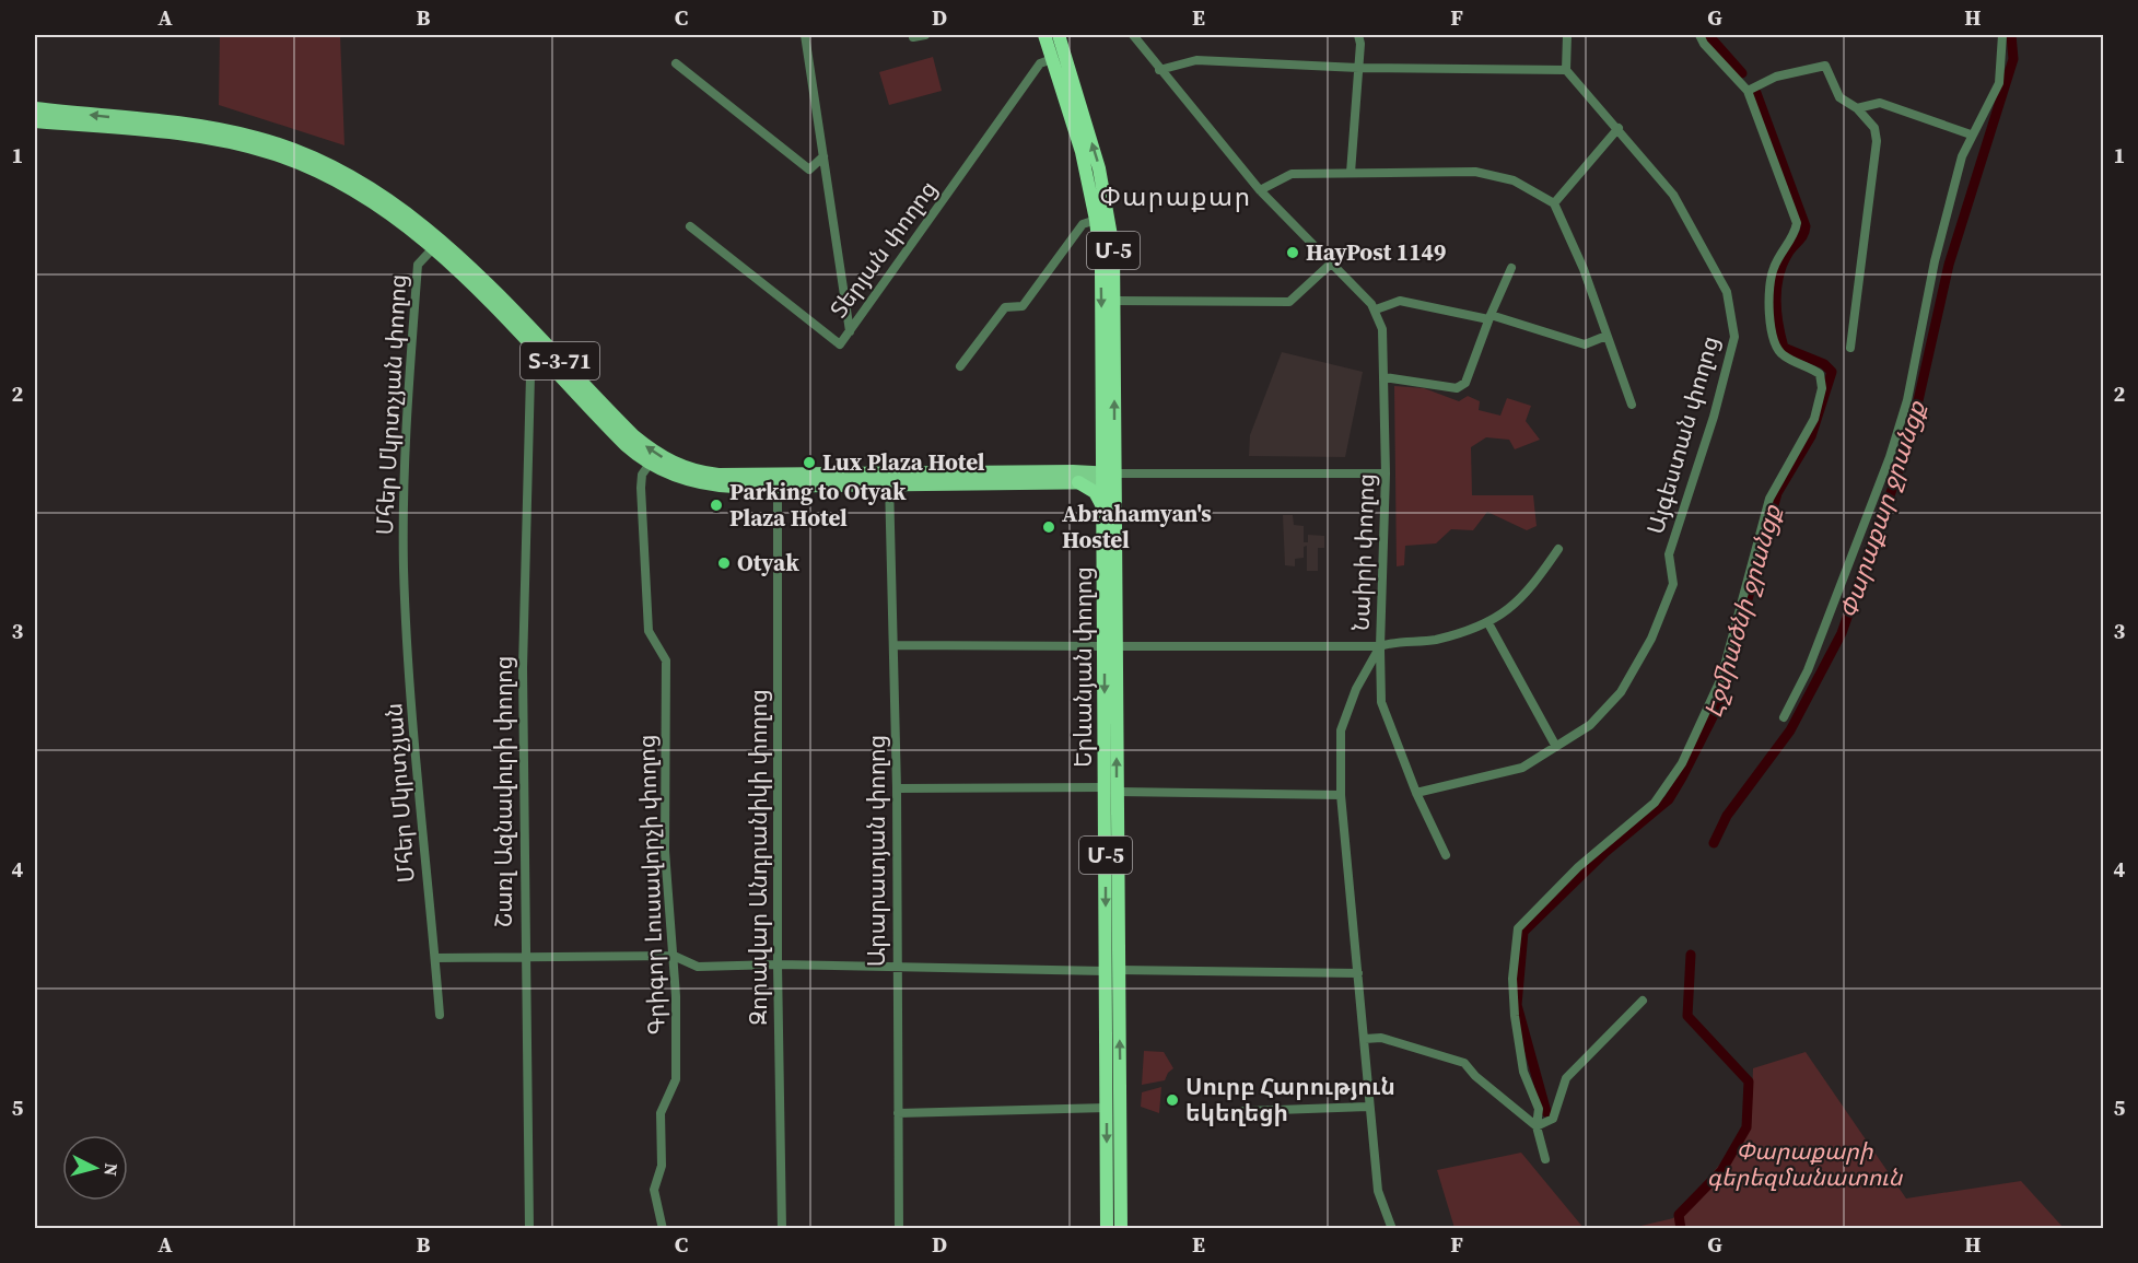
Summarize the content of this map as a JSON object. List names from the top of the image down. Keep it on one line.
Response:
{"streets":{"highway":["Մ-5","Երևանյան փողոց"],"main road":["Տ-3-71"],"street":["Տերյան փողոց","Մհեր Մկրտչյան փողոց","Այգեստան փողոց","Նաիրի փողոց","Շառլ Ազնավուրի փողոց","Մհեր Մկրտչյան","Արարատյան փողոց","Զորավար Անդրանիկի փողոց","Գրիգոր Լուսավորչի փողոց"]},"crossings":[["Տերյան փողոց","Երևանյան փողոց"],["Տ-3-71","Մհեր Մկրտչյան փողոց"],["Տ-3-71","Երևանյան փողոց"],["Տ-3-71","Շառլ Ազնավուրի փողոց"],["Տ-3-71","Արարատյան փողոց"],["Տ-3-71","Զորավար Անդրանիկի փողոց"],["Տ-3-71","Գրիգոր Լուսավորչի փողոց"],["Մհեր Մկրտչյան փողոց","Մհեր Մկրտչյան"]],"districts":["Փարաքար"],"water":["Փարաքար ջրանցք","Էջմիածնի ջրանցք"],"parks":["Փարաքարի գերեզմանատուն"],"places":["HayPost 1149","Lux Plaza Hotel","Parking to Otyak Plaza Hotel","Abrahamyan's Hostel","Otyak","Սուրբ Հարություն եկեղեցի"],"north":"right","grid":{"columns":["A","B","C","D","E","F","G","H"],"rows":["1","2","3","4","5"]}}
